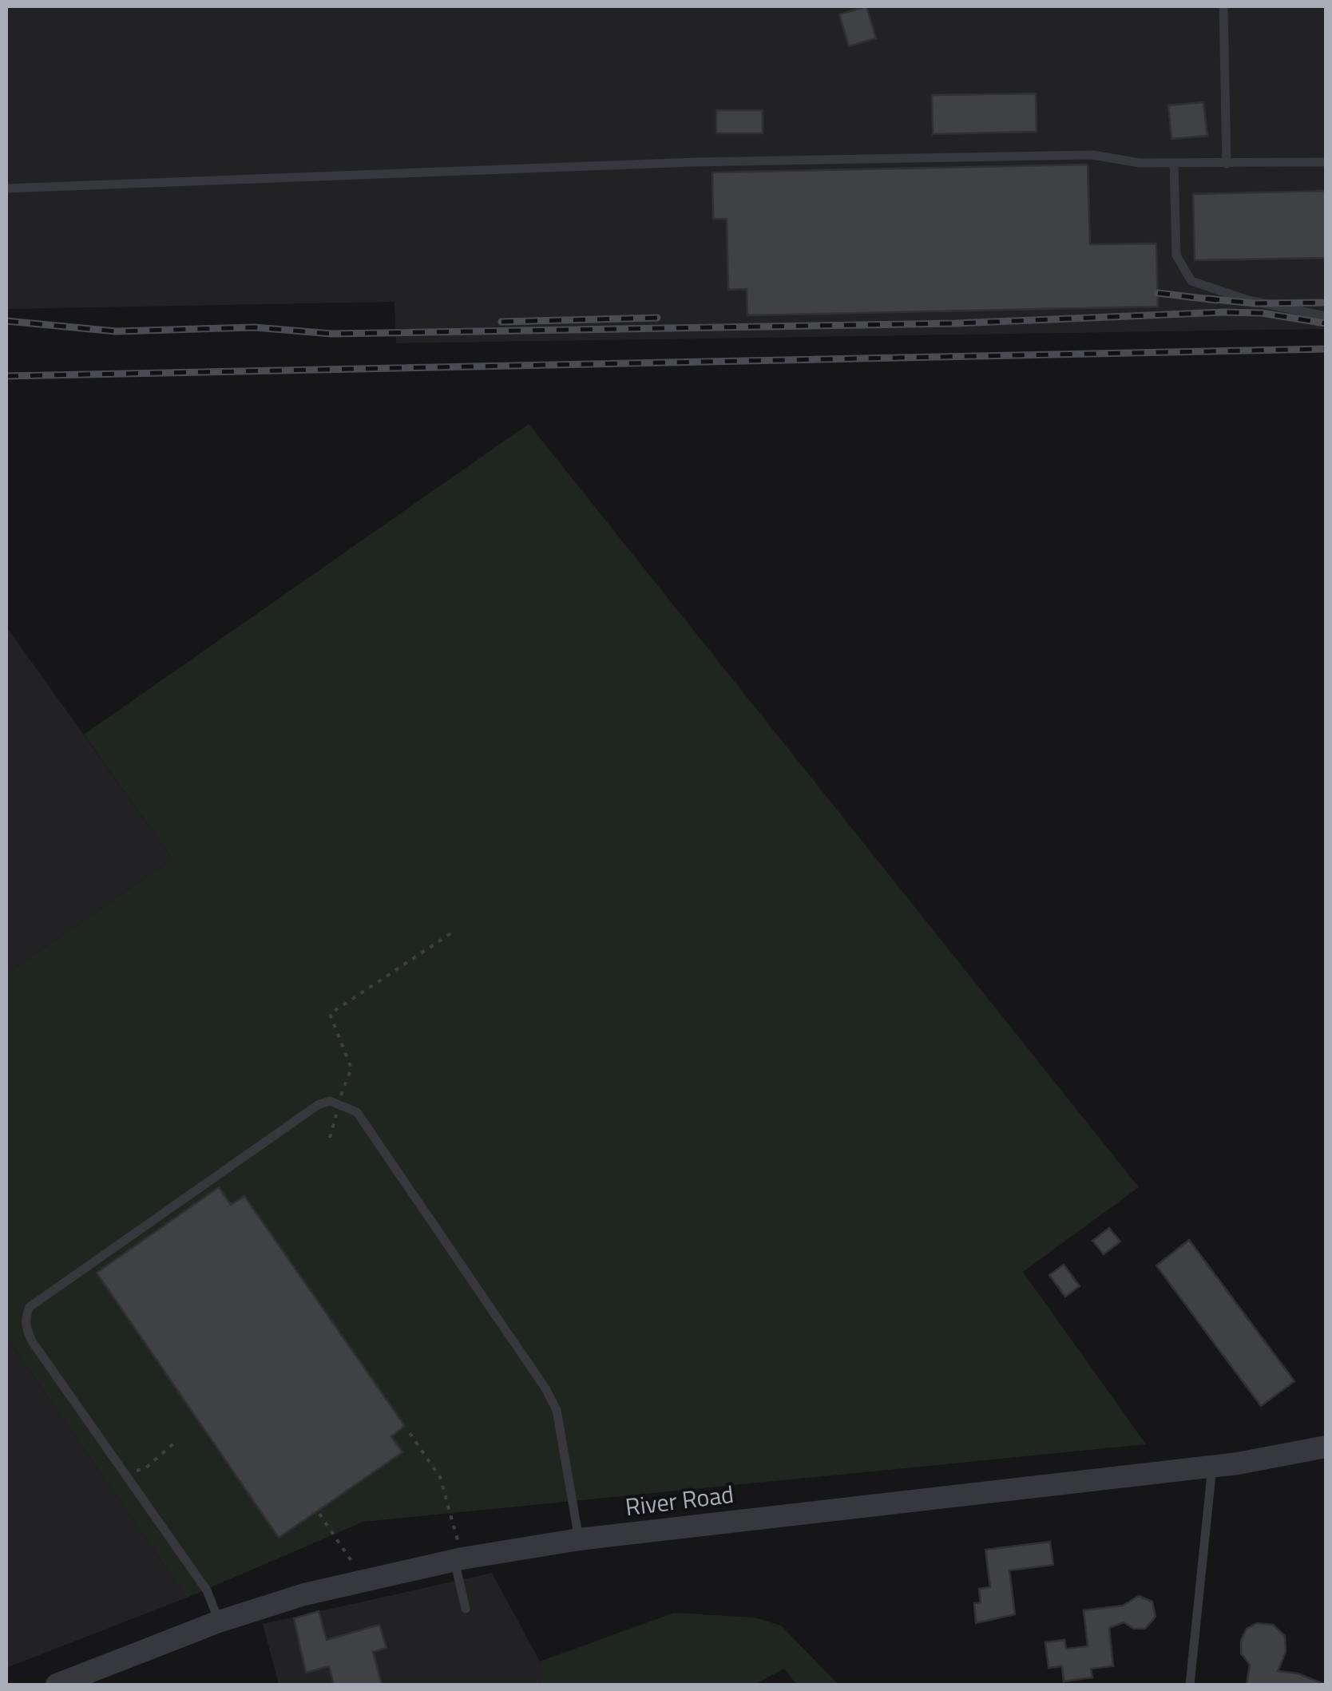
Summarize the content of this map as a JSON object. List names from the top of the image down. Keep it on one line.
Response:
{"streets":{"street":["River Road"]}}
